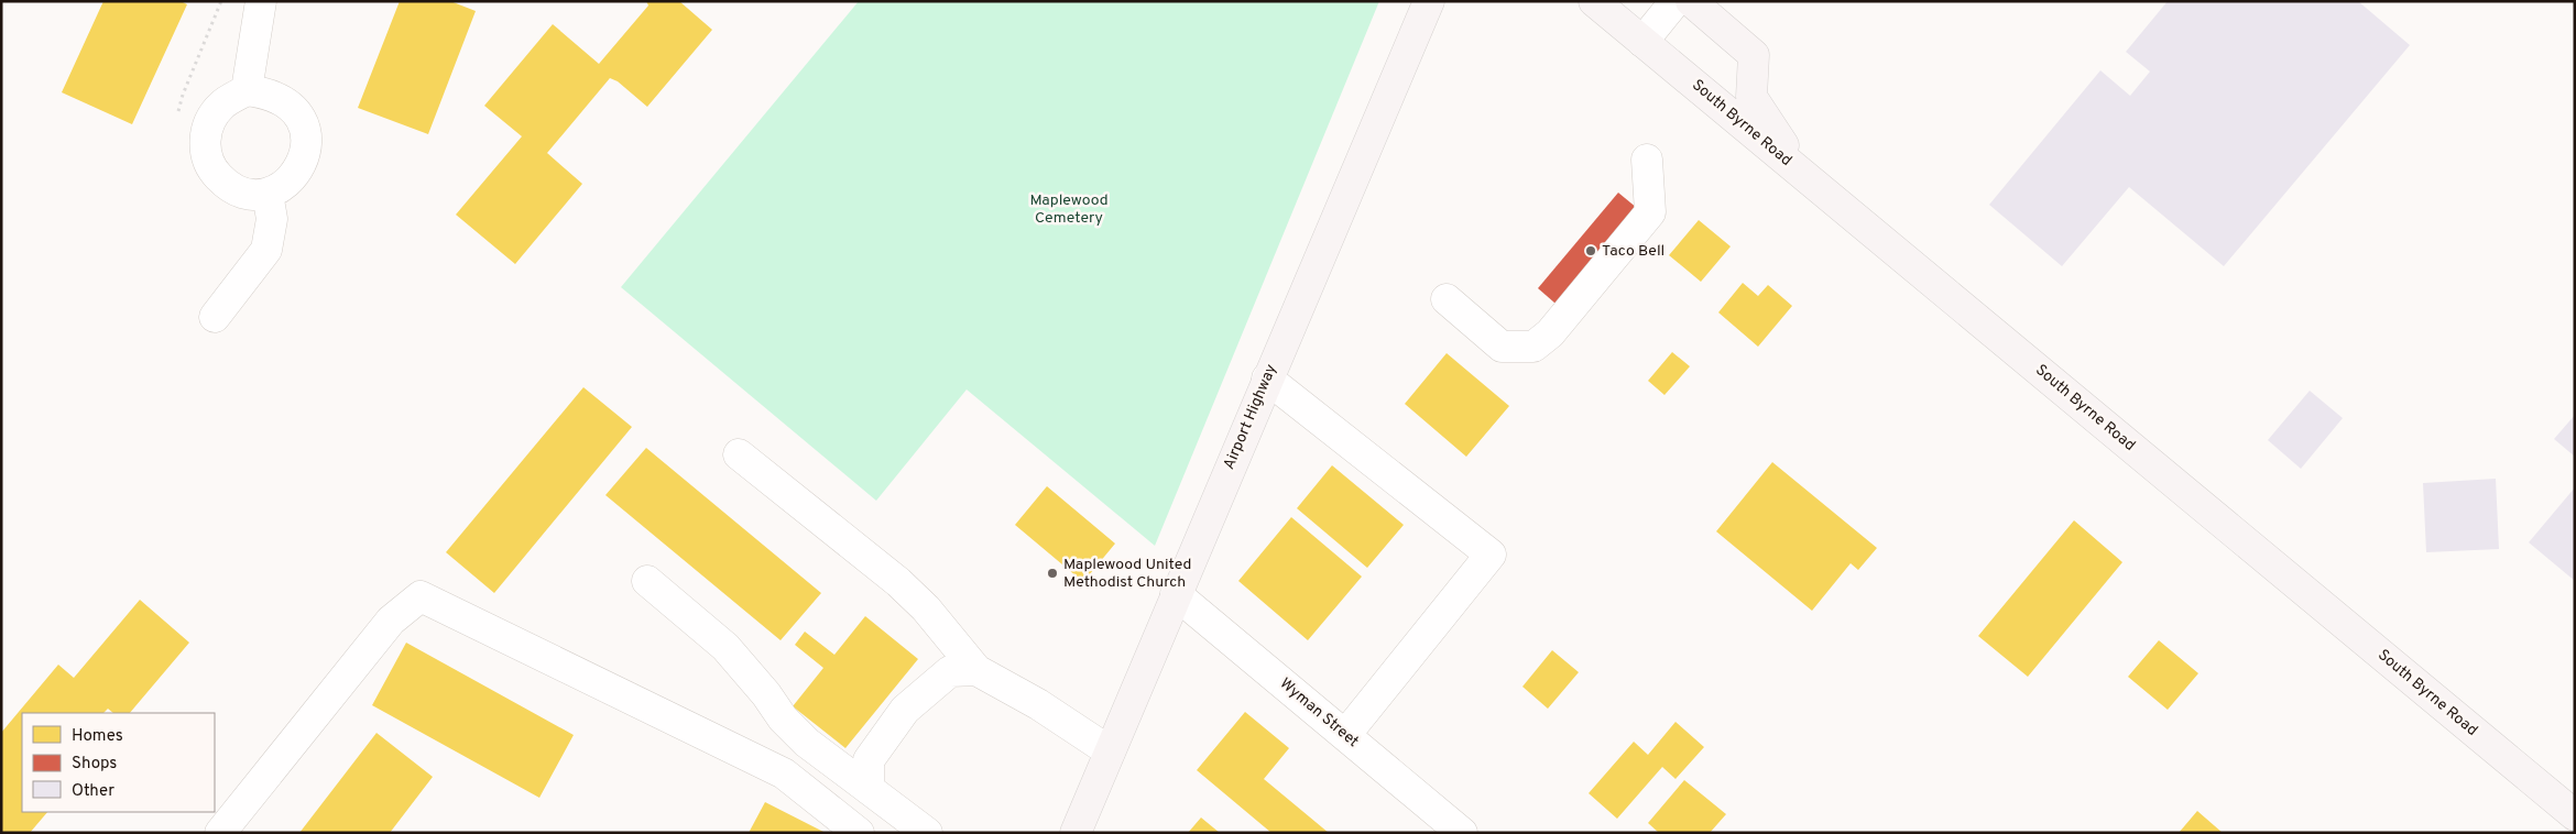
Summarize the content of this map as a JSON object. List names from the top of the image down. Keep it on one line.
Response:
{"streets":{"main road":["South Byrne Road","Airport Highway"],"street":["Wyman Street"]},"crossings":[["Airport Highway","Wyman Street"]],"parks":["Maplewood Cemetery"],"places":["Taco Bell","Maplewood United Methodist Church"],"legend":["Homes","Shops","Other"]}
